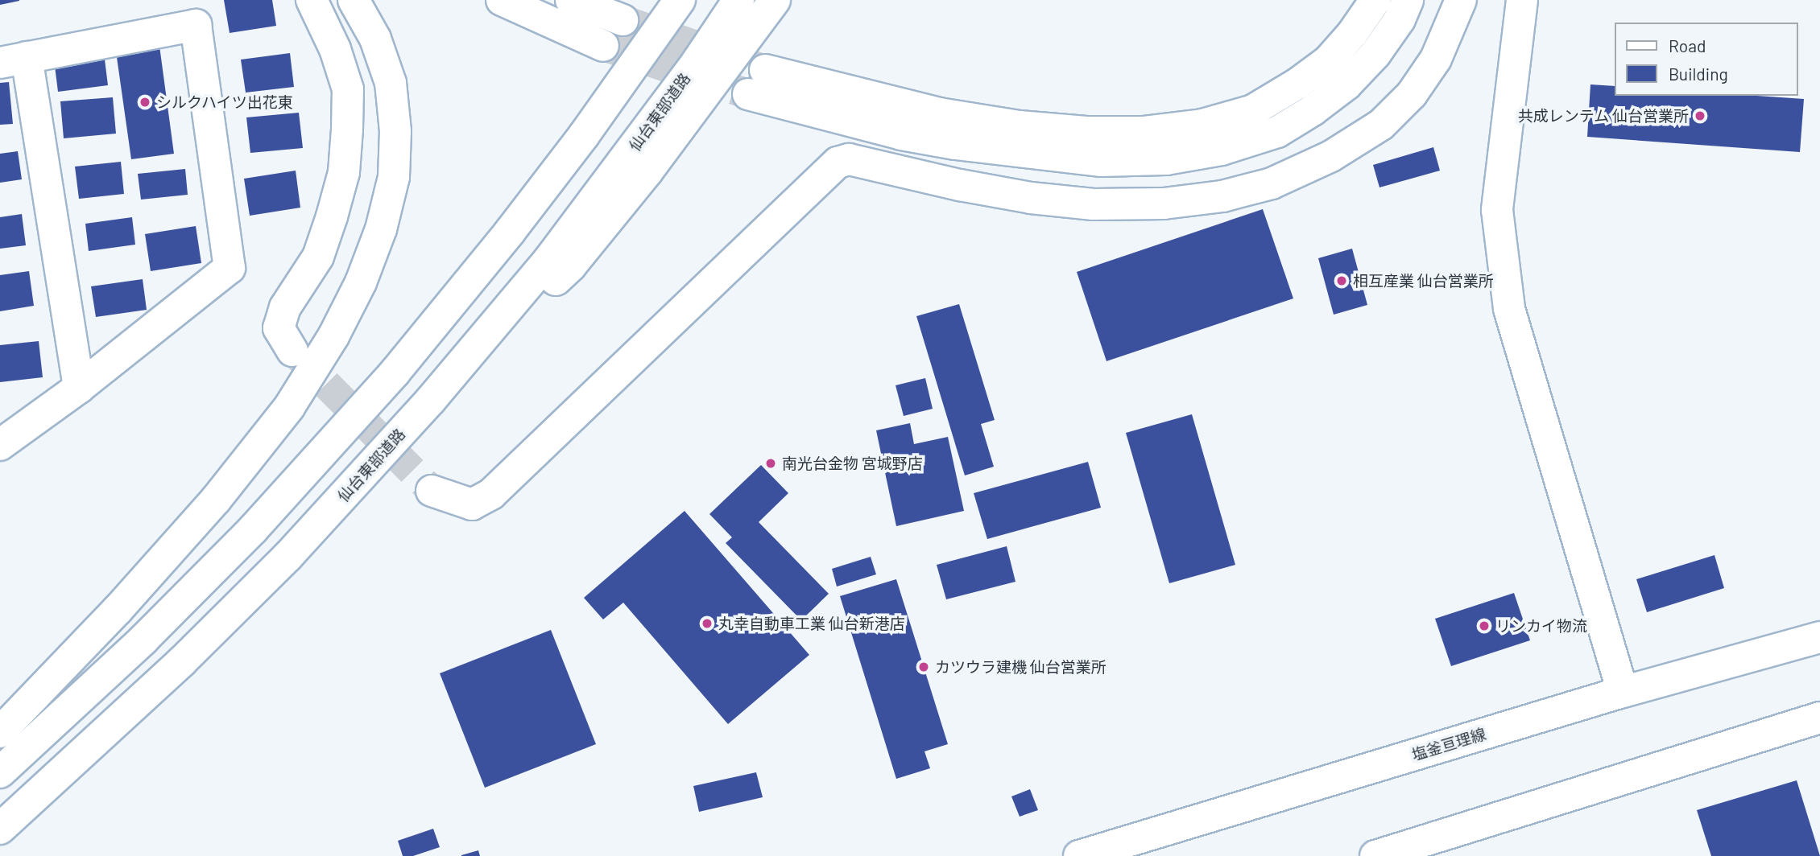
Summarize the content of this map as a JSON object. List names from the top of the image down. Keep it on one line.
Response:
{"streets":{"main road":["仙台東部道路","塩釜亘理線"]},"places":["シルクハイツ出花東","共成レンテム 仙台営業所","相互産業 仙台営業所","南光台金物 宮城野店","丸幸自動車工業 仙台新港店","リンカイ物流","カツウラ建機 仙台営業所"],"legend":["Road","Building"]}
